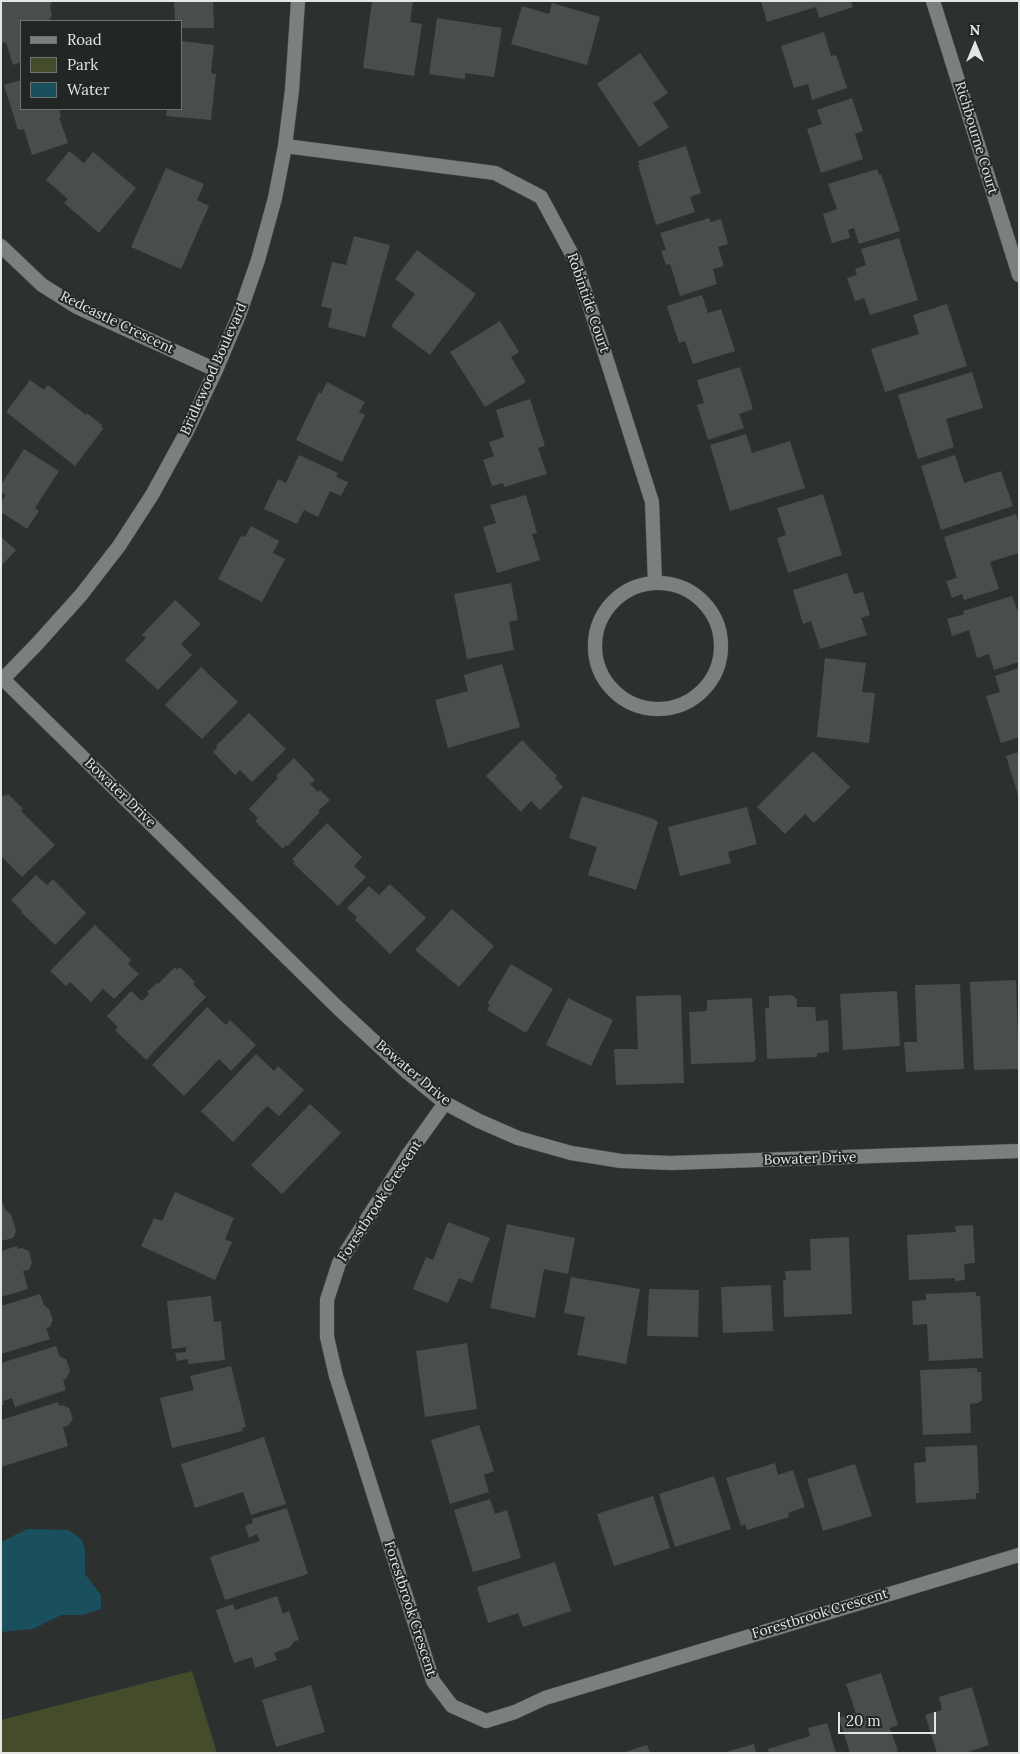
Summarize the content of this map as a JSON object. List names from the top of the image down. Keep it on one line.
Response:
{"streets":{"street":["Richbourne Court","Robintide Court","Redcastle Crescent","Bridlewood Boulevard","Bowater Drive","Forestbrook Crescent"]},"crossings":[["Robintide Court","Bridlewood Boulevard"],["Redcastle Crescent","Bridlewood Boulevard"],["Bridlewood Boulevard","Bowater Drive"],["Bowater Drive","Forestbrook Crescent"]],"legend":["Road","Park","Water"],"scale_bar":"20 m","north":"top"}
